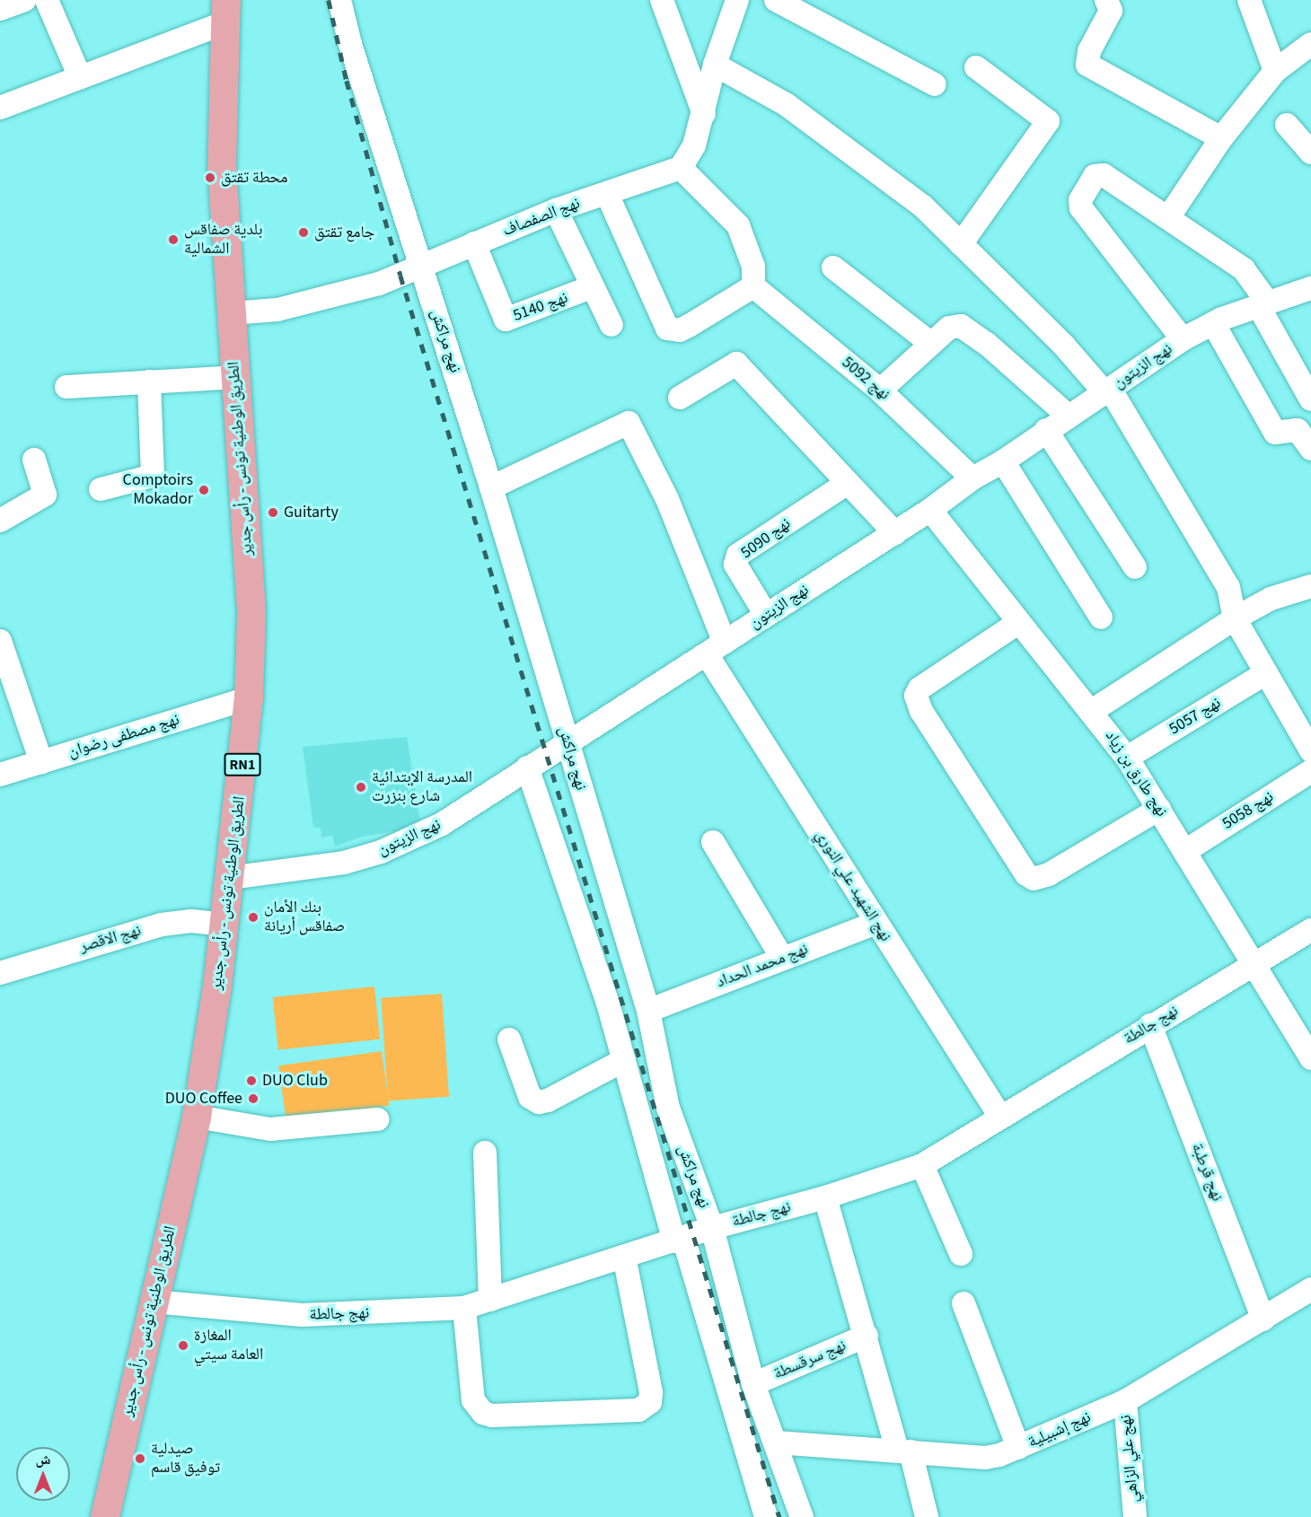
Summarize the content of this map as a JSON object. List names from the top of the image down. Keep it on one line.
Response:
{"streets":{"main road":["الطريق الوطنية تونس - رأس جدير","RN1"],"street":["نهج الصفصاف","نهج 5140","نهج مراكش","نهج الزيتون","نهج 5092","نهج 5090","نهج 5057","نهج مصطفى رضوان","نهج طارق بن زياد","نهج 5058","نهج الشهيد علي النوري","نهج الاقصر","نهج محمد الحداد","نهج جالطة","نهج قرطبة","نهج سرقسطة","نهج إشبيلية","نهج علي الزاهي"]},"crossings":[["نهج الصفصاف","نهج 5140"],["نهج الصفصاف","نهج مراكش"],["نهج الصفصاف","الطريق الوطنية تونس - رأس جدير"],["نهج مراكش","نهج الزيتون"],["نهج مراكش","نهج الشهيد علي النوري"],["نهج مراكش","نهج محمد الحداد"],["نهج مراكش","نهج جالطة"],["نهج مراكش","نهج سرقسطة"],["نهج مراكش","نهج إشبيلية"],["نهج الزيتون","نهج 5092"],["نهج الزيتون","الطريق الوطنية تونس - رأس جدير"],["نهج الزيتون","نهج 5090"],["نهج الزيتون","نهج طارق بن زياد"],["نهج الزيتون","نهج الشهيد علي النوري"],["الطريق الوطنية تونس - رأس جدير","نهج مصطفى رضوان"],["الطريق الوطنية تونس - رأس جدير","نهج الاقصر"],["الطريق الوطنية تونس - رأس جدير","نهج جالطة"],["نهج 5057","نهج طارق بن زياد"],["نهج طارق بن زياد","نهج 5058"],["نهج طارق بن زياد","نهج جالطة"],["نهج الشهيد علي النوري","نهج محمد الحداد"],["نهج الشهيد علي النوري","نهج جالطة"],["نهج جالطة","نهج قرطبة"],["نهج قرطبة","نهج إشبيلية"],["نهج إشبيلية","نهج علي الزاهي"]],"places":["محطة تقتق","جامع تقتق","بلدية صفاقس الشمالية","Comptoirs Mokador","Guitarty","المدرسة الإبتدائية شارع بنزرت","بنك الأمان صفاقس أريانة","DUO Club","DUO Coffee","المغازة العامة سيتي","صيدلية توفيق قاسم"],"north":"top"}
